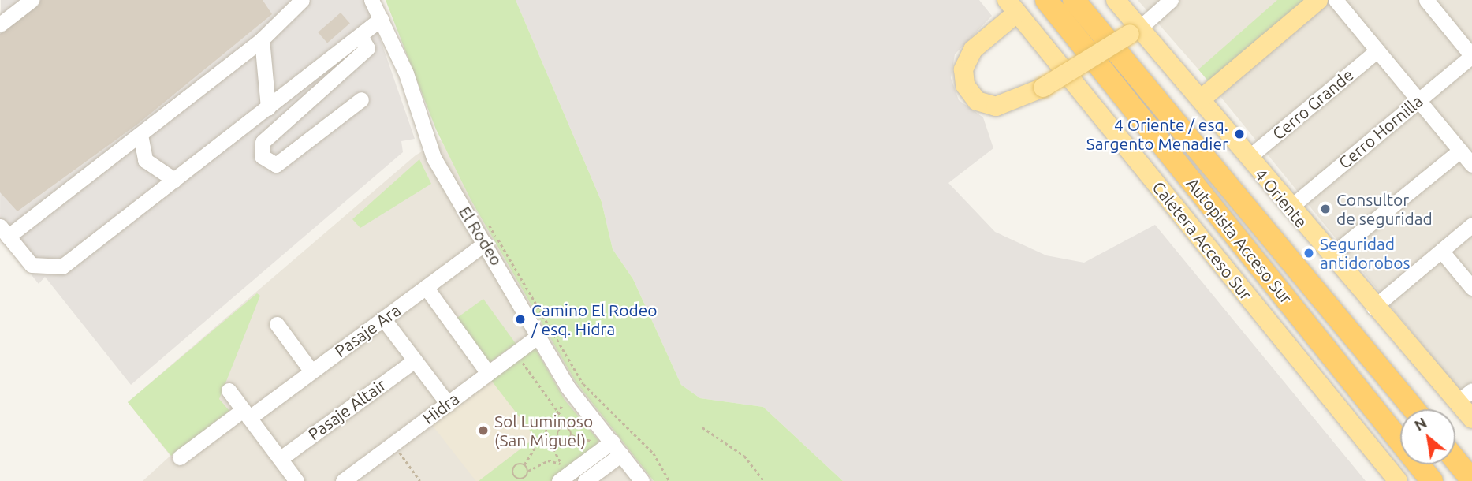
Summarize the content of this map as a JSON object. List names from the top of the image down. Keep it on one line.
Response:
{"streets":{"highway":["Autopista Acceso Sur"],"main road":["4 Oriente","Caletera Acceso Sur"],"street":["Cerro Grande","Cerro Hornilla","El Rodeo","Pasaje Ara","Hidra","Pasaje Altair"]},"crossings":[["Cerro Grande","4 Oriente"],["Cerro Hornilla","4 Oriente"],["El Rodeo","Pasaje Ara"],["El Rodeo","Hidra"]],"places":["4 Oriente / esq. Sargento Menadier","Consultor de seguridad","Seguridad antidorobos","Camino El Rodeo / esq. Hidra","Sol Luminoso (San Miguel)"],"north":"top left"}
